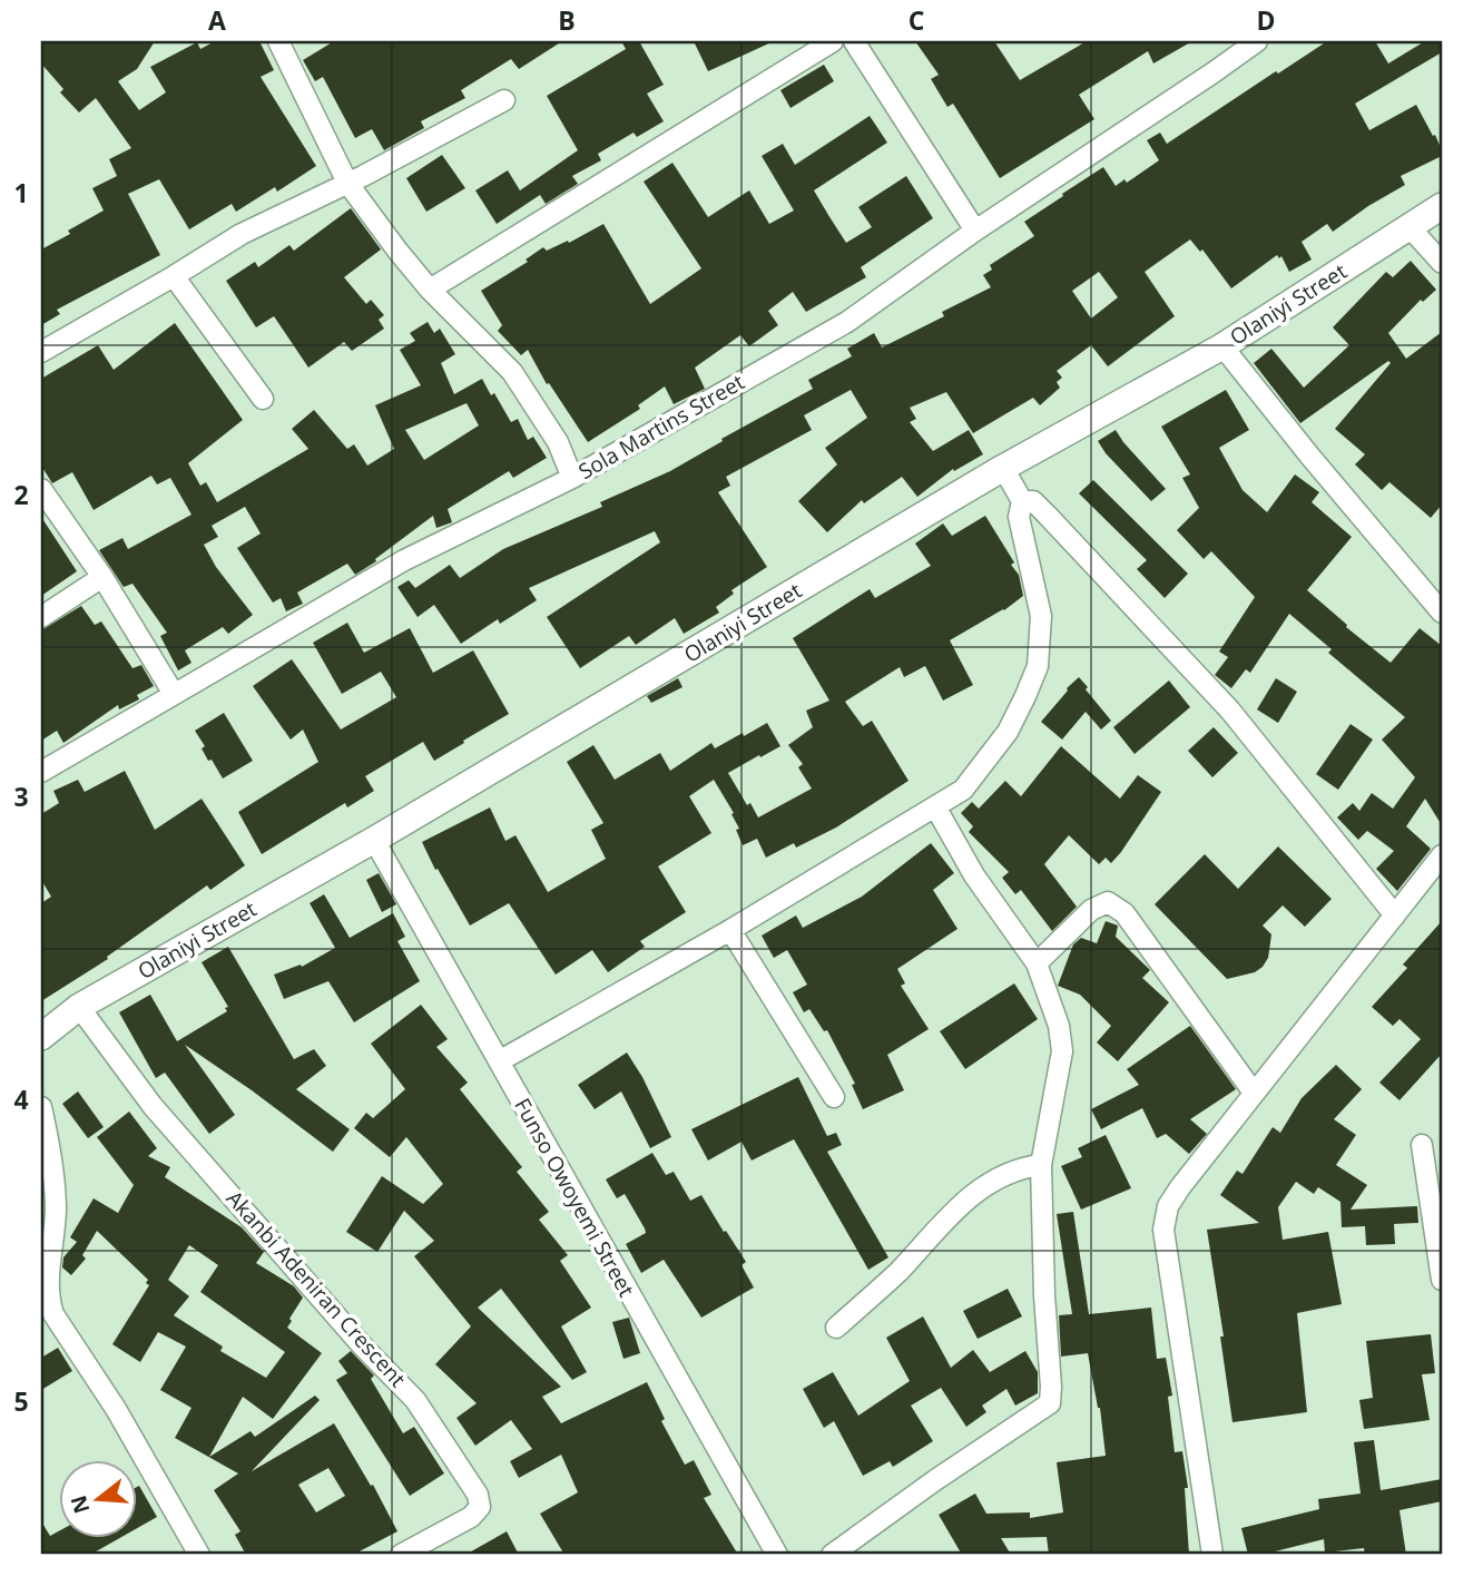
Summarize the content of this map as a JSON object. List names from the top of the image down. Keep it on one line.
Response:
{"streets":{"street":["Olaniyi Street","Sola Martins Street","Funso Owoyemi Street","Akanbi Adeniran Crescent"]},"crossings":[["Olaniyi Street","Funso Owoyemi Street"],["Olaniyi Street","Akanbi Adeniran Crescent"]],"north":"left","grid":{"columns":["A","B","C","D"],"rows":["1","2","3","4","5"]}}
